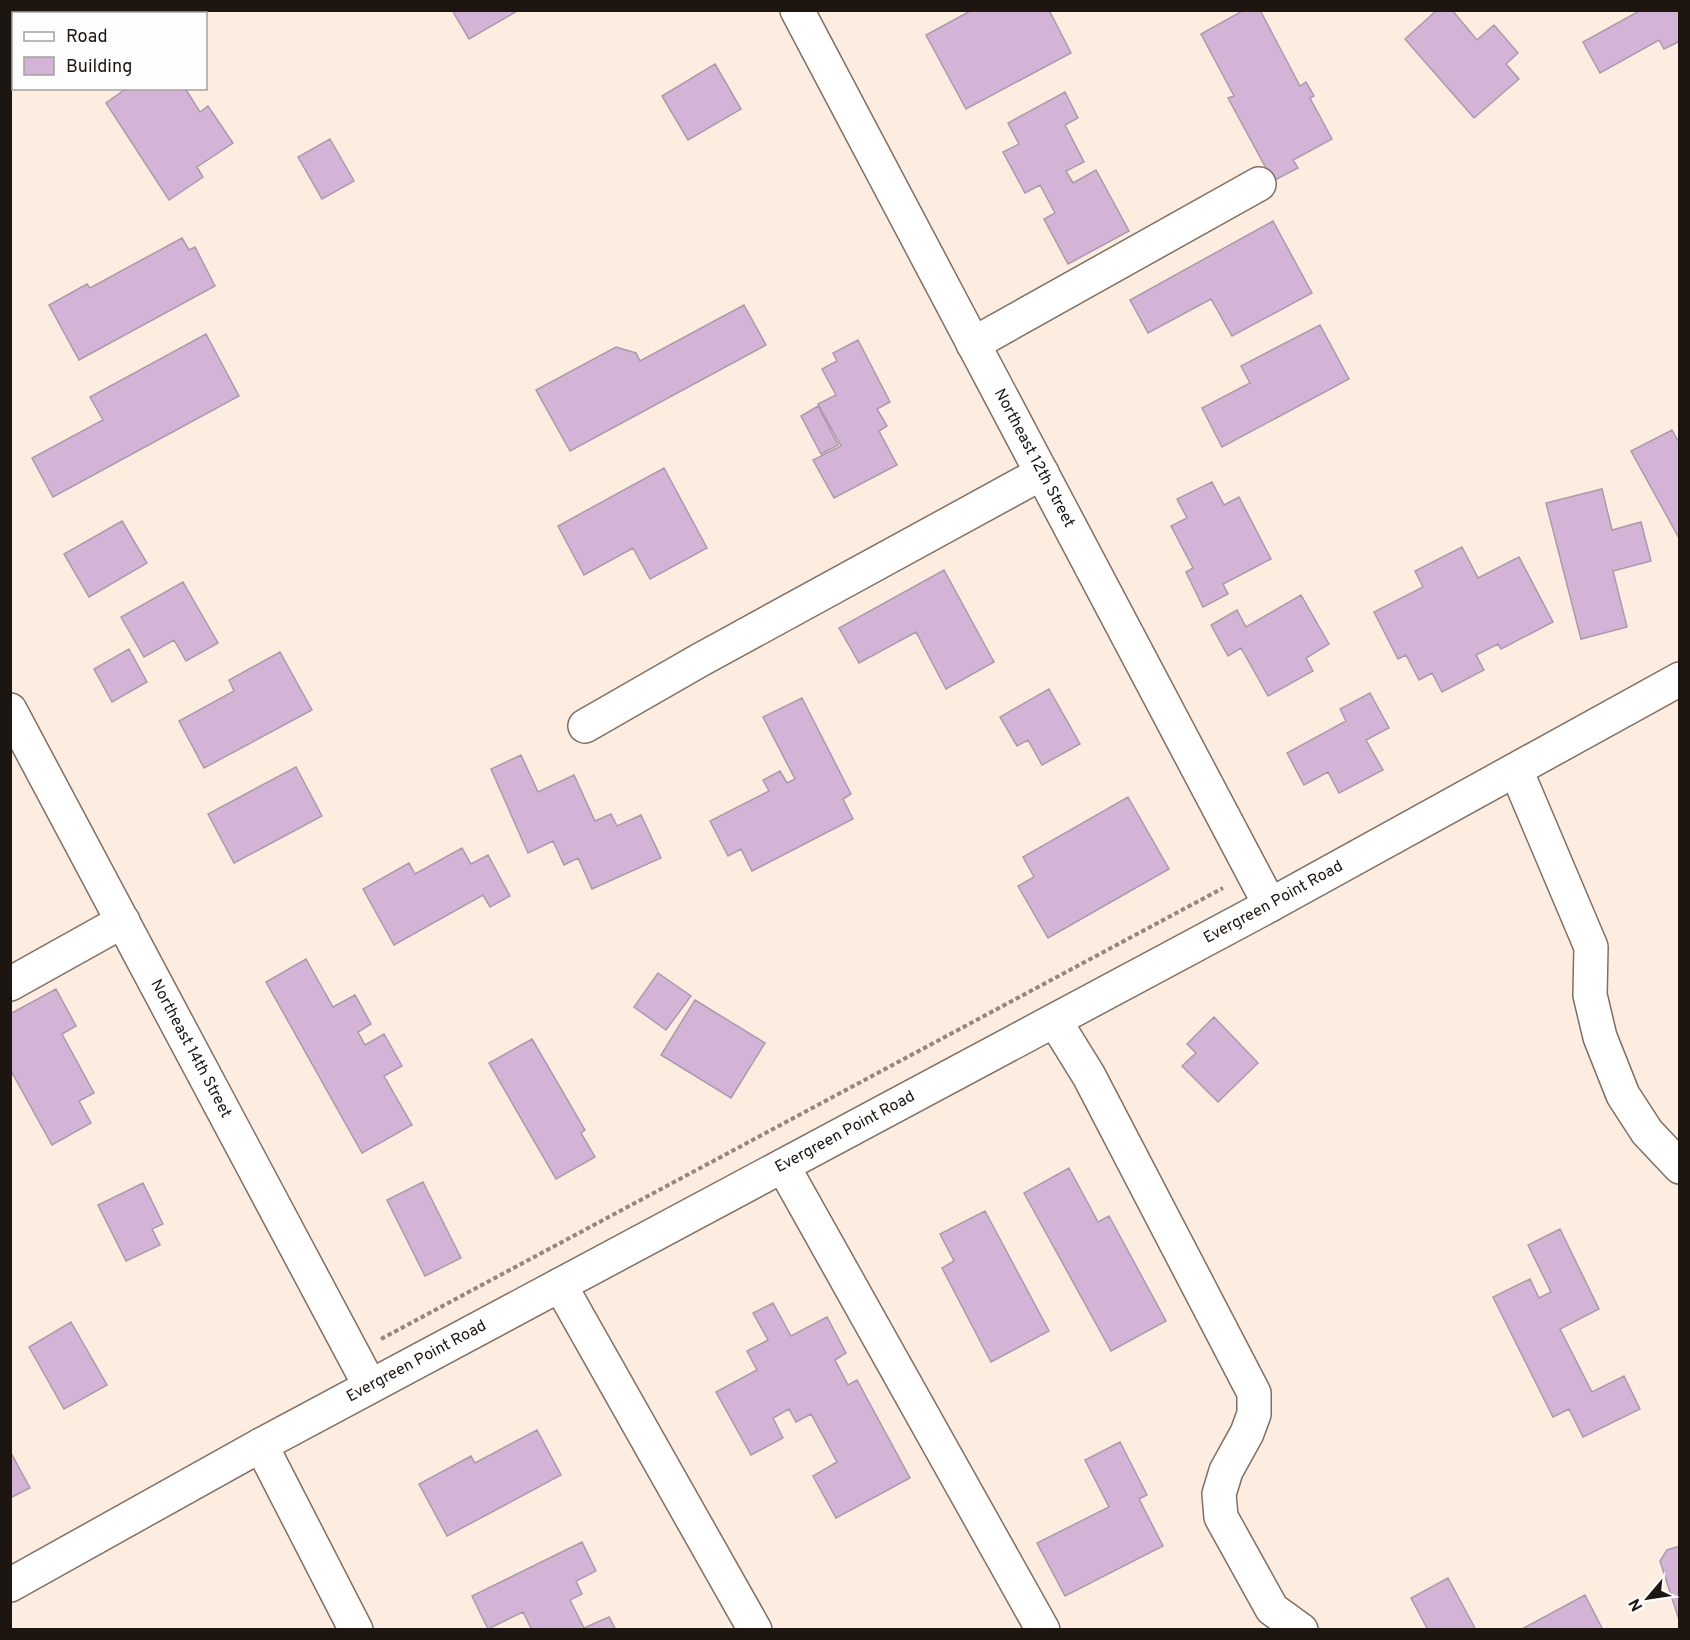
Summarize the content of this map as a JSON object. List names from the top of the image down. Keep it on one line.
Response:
{"streets":{"street":["Northeast 12th Street","Evergreen Point Road","Northeast 14th Street"]},"crossings":[["Northeast 12th Street","Evergreen Point Road"],["Evergreen Point Road","Northeast 14th Street"]],"legend":["Road","Building"],"north":"bottom left"}
